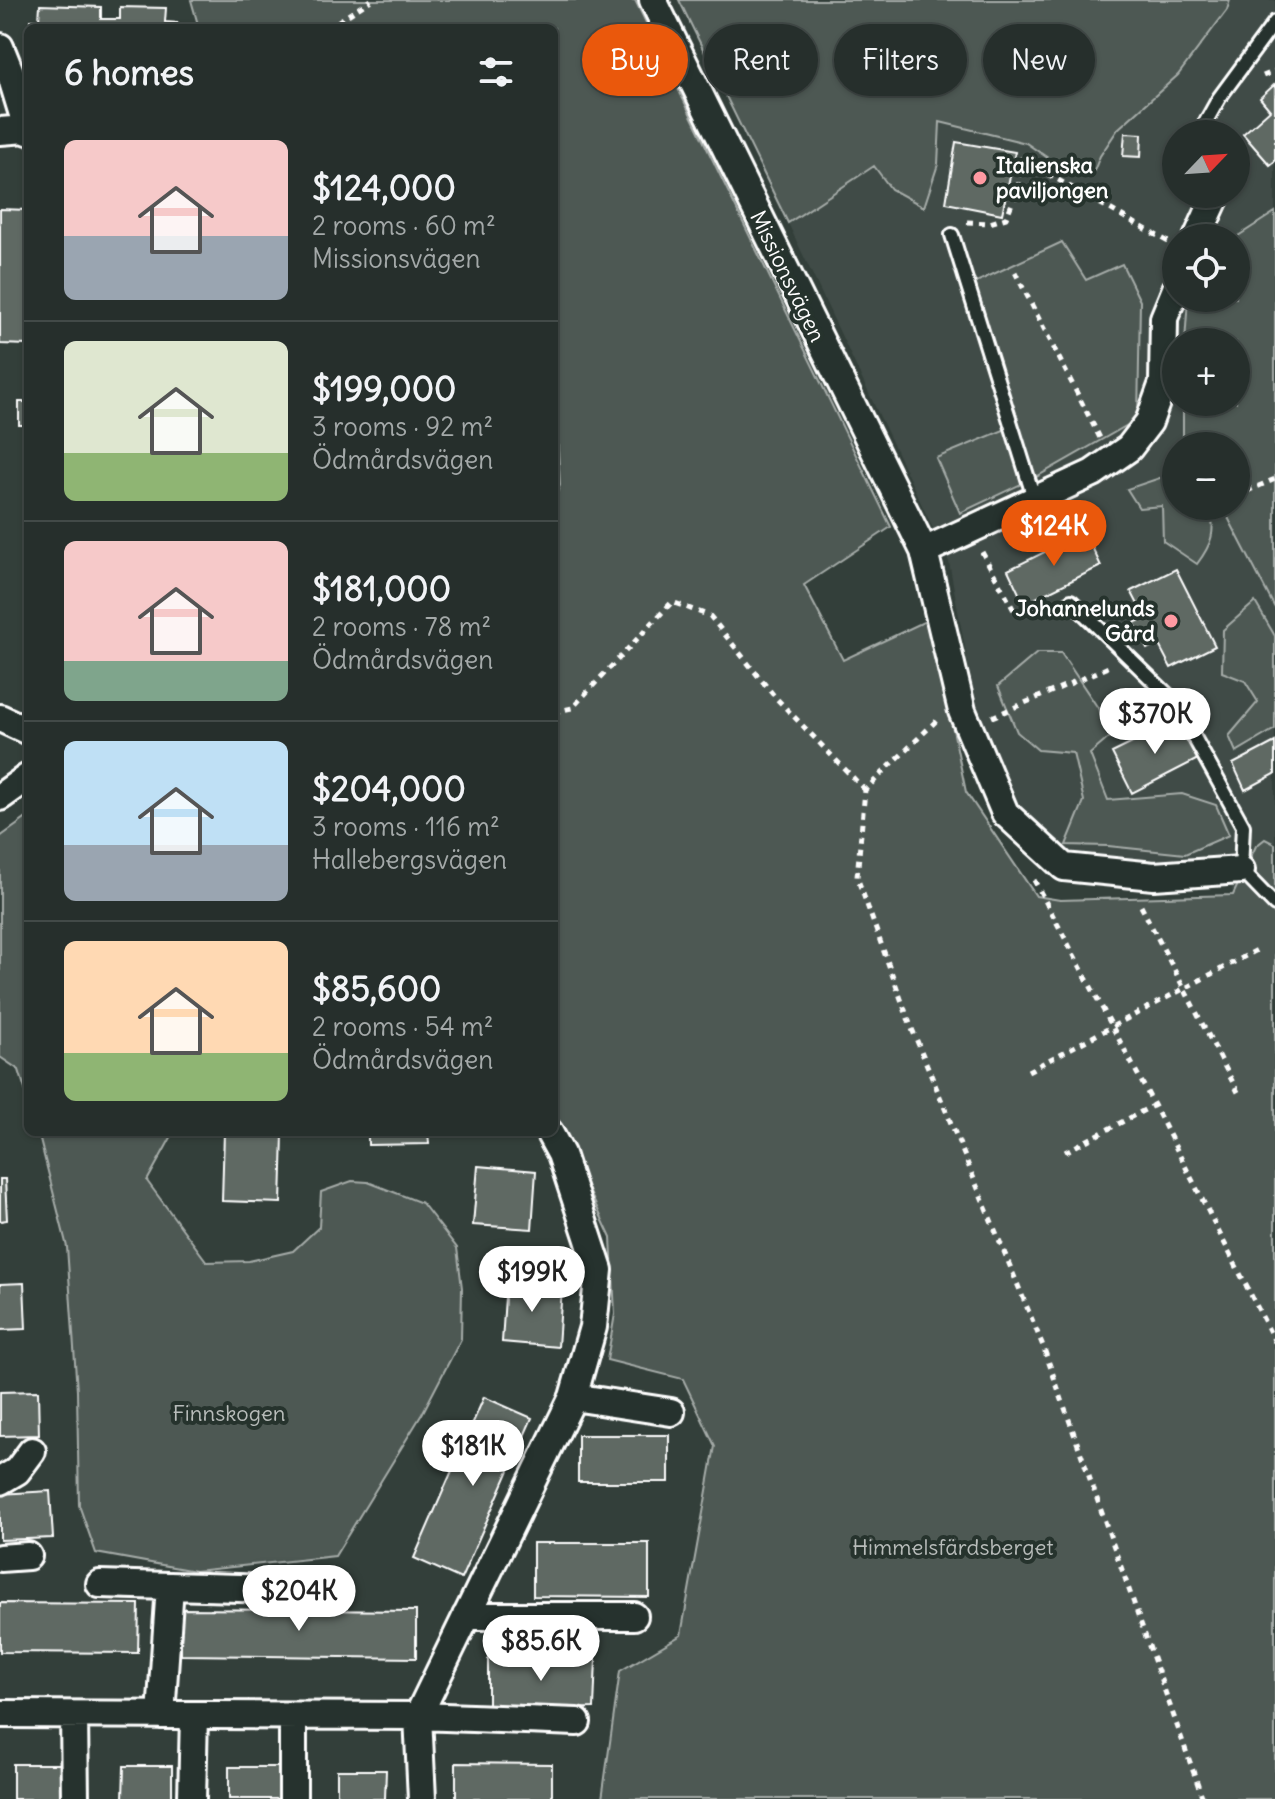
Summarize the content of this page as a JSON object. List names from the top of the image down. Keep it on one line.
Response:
{"streets":{"street":["Missionsvägen"]},"parks":["Finnskogen","Himmelsfärdsberget"],"places":["Italienska paviljongen","Johannelunds Gård"],"north":"top right","page":{"chip":["Buy","Rent","Filters","New"],"heading":"6 homes","map_buttons":["+","−"],"list":[{"name":"$124,000","note":"2 rooms · 60 m² · Missionsvägen"},{"name":"$199,000","note":"3 rooms · 92 m² · Ödmårdsvägen"},{"name":"$181,000","note":"2 rooms · 78 m² · Ödmårdsvägen"},{"name":"$204,000","note":"3 rooms · 116 m² · Hallebergsvägen"},{"name":"$85,600","note":"2 rooms · 54 m² · Ödmårdsvägen"}],"price":["$124K","$370K","$199K","$181K","$204K","$85.6K"]}}
